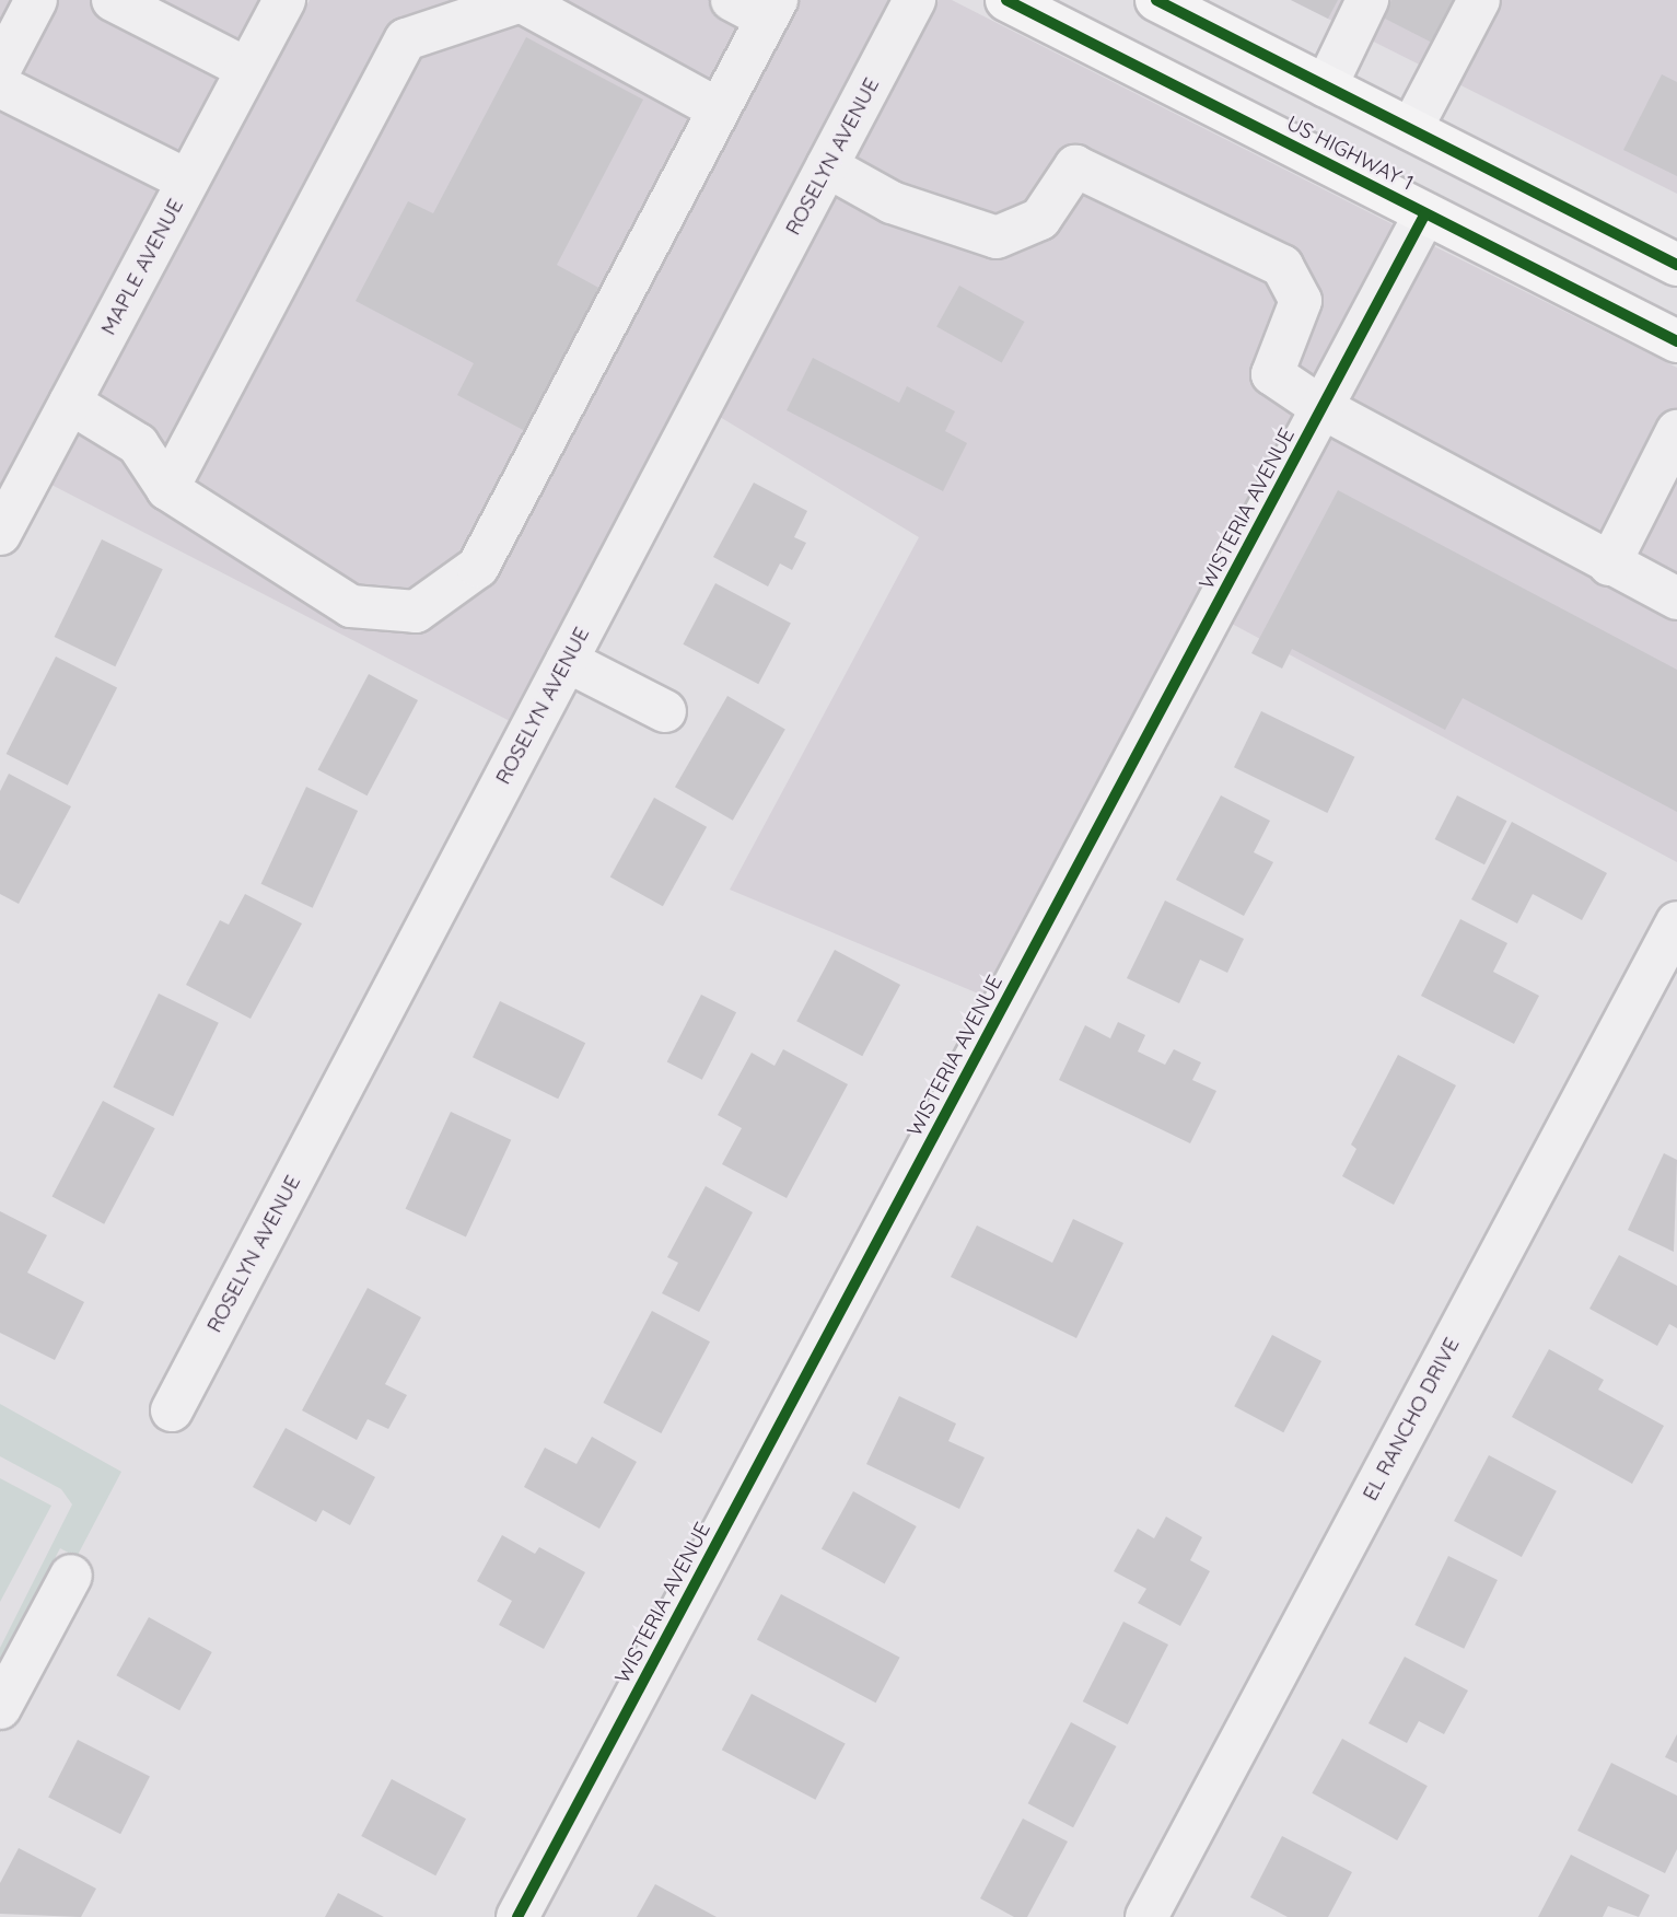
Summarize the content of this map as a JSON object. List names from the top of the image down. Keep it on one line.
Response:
{"streets":{"main road":["US HIGHWAY 1"],"street":["ROSELYN AVENUE","MAPLE AVENUE","WISTERIA AVENUE","EL RANCHO DRIVE"]},"crossings":[["US HIGHWAY 1","WISTERIA AVENUE"]]}
